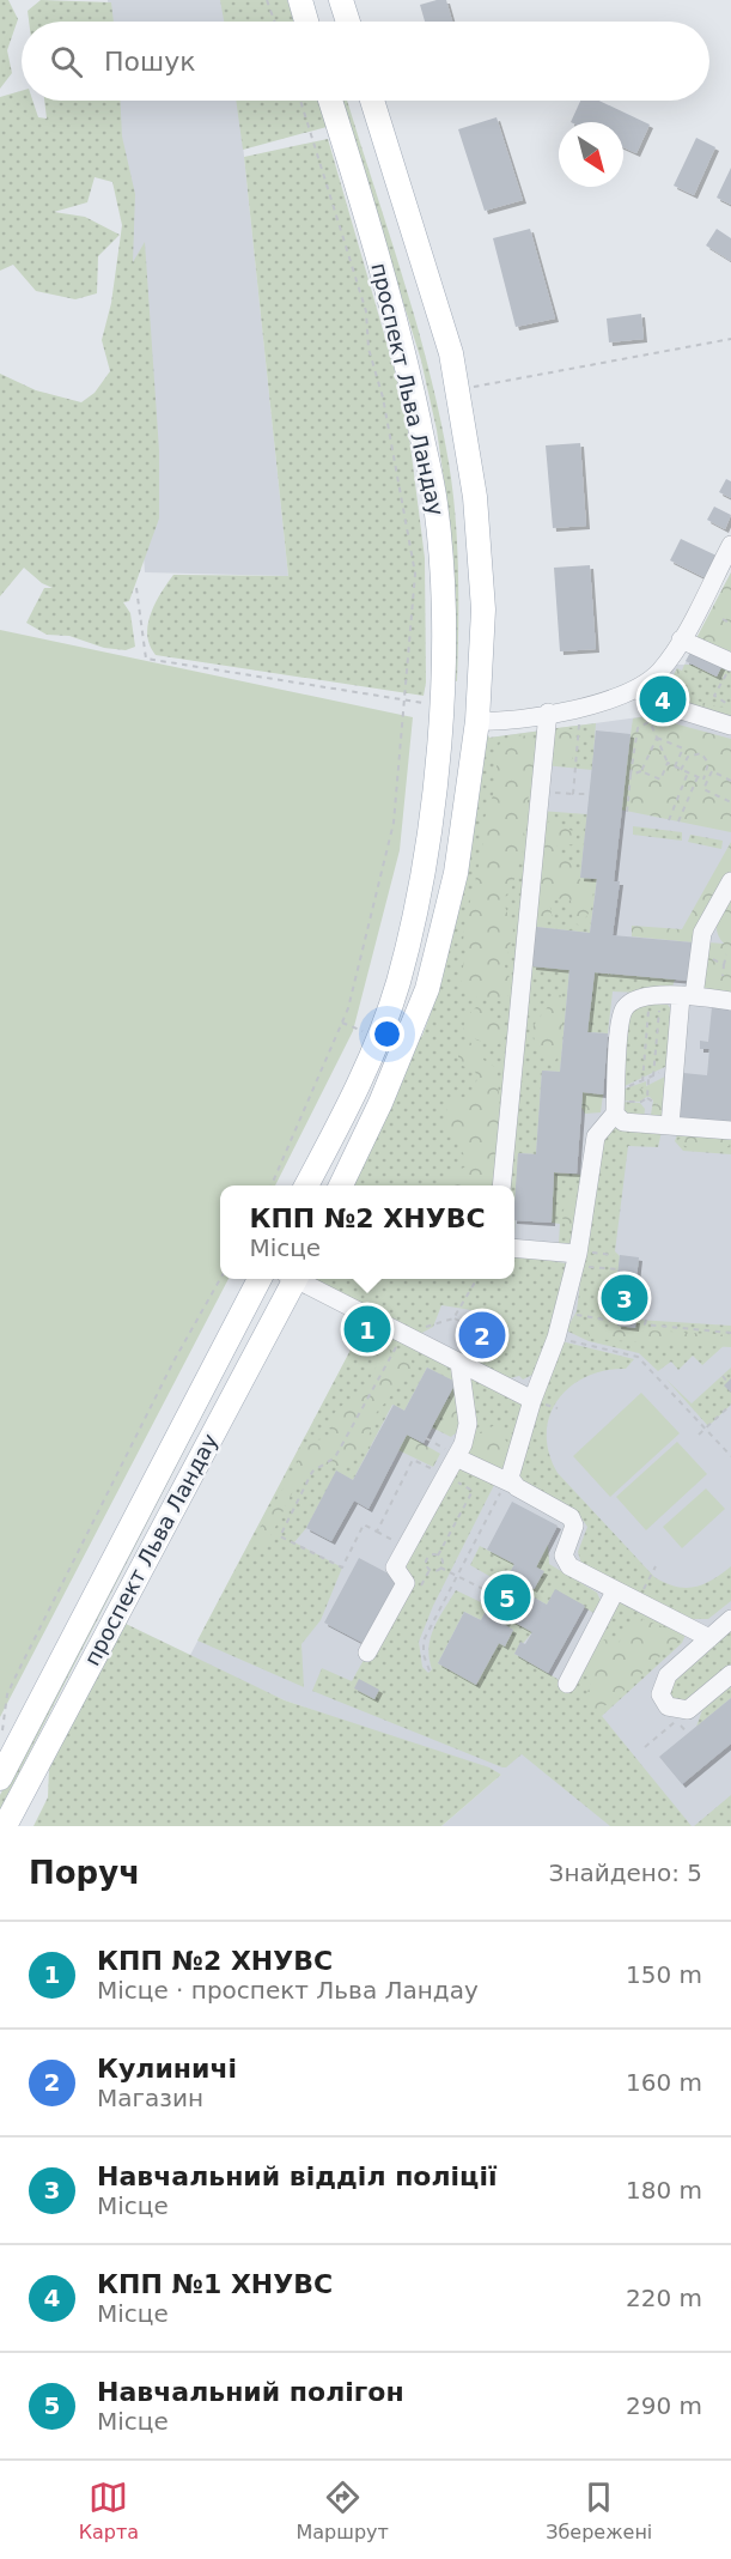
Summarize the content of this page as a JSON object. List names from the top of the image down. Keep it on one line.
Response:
{"streets":{"main road":["проспект Льва Ландау"]},"north":"bottom right","page":{"search":"Пошук","pins":["4","3","1","2","5"],"popup":["КПП №2 ХНУВС","Місце"],"heading":["Поруч","Знайдено: 5"],"list":[{"mark":"1","name":"КПП №2 ХНУВС","note":"Місце · проспект Льва Ландау","value":"150 m"},{"mark":"2","name":"Кулиничі","note":"Магазин","value":"160 m"},{"mark":"3","name":"Навчальний відділ поліції","note":"Місце","value":"180 m"},{"mark":"4","name":"КПП №1 ХНУВС","note":"Місце","value":"220 m"},{"mark":"5","name":"Навчальний полігон","note":"Місце","value":"290 m"}],"nav":["Карта","Маршрут","Збережені"]}}
